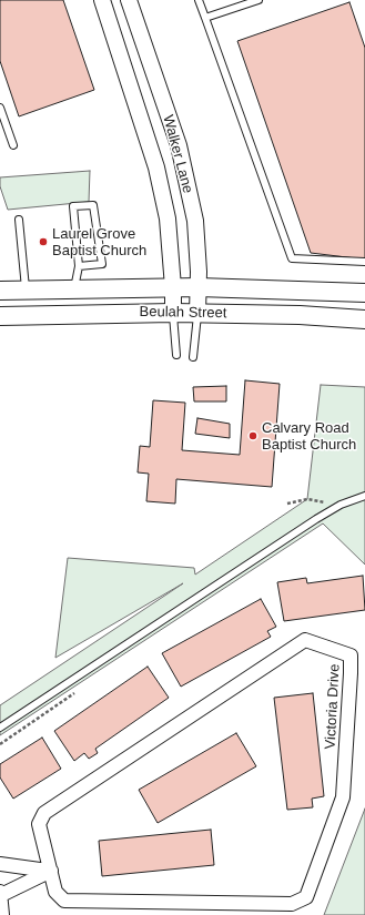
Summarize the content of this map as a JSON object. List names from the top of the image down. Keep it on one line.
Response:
{"streets":{"main road":["Beulah Street"],"street":["Walker Lane","Victoria Drive"]},"crossings":[["Walker Lane","Beulah Street"]],"places":["Laurel Grove Baptist Church","Calvary Road Baptist Church"]}
